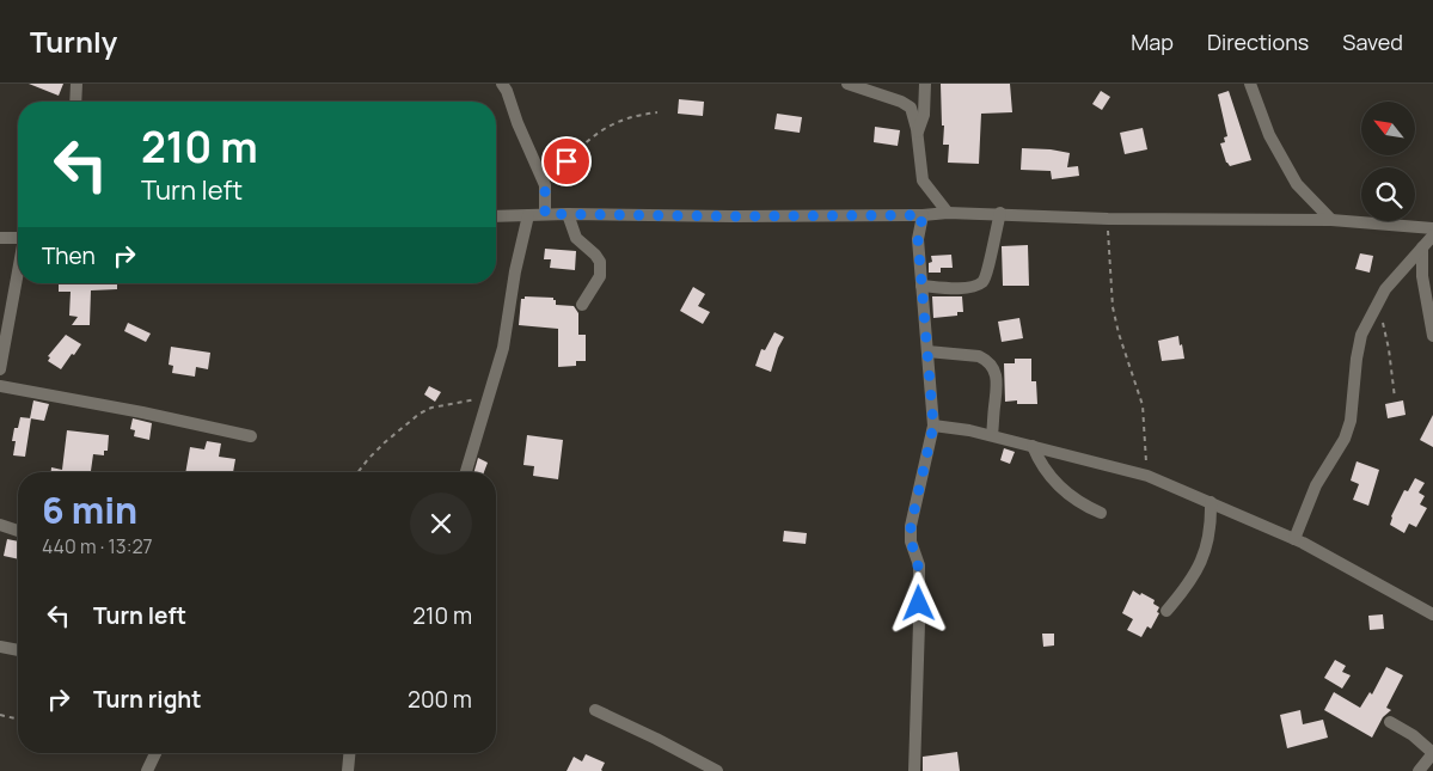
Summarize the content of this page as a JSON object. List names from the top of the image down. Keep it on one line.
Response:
{"north":"top left","page":{"header":"Turnly","nav":["Map","Directions","Saved"],"turn":["210 m","Turn left"],"then":"Then","heading":["6 min","440 m · 13:27"],"list":[{"name":"Turn left","value":"210 m"},{"name":"Turn right","value":"200 m"}]}}
